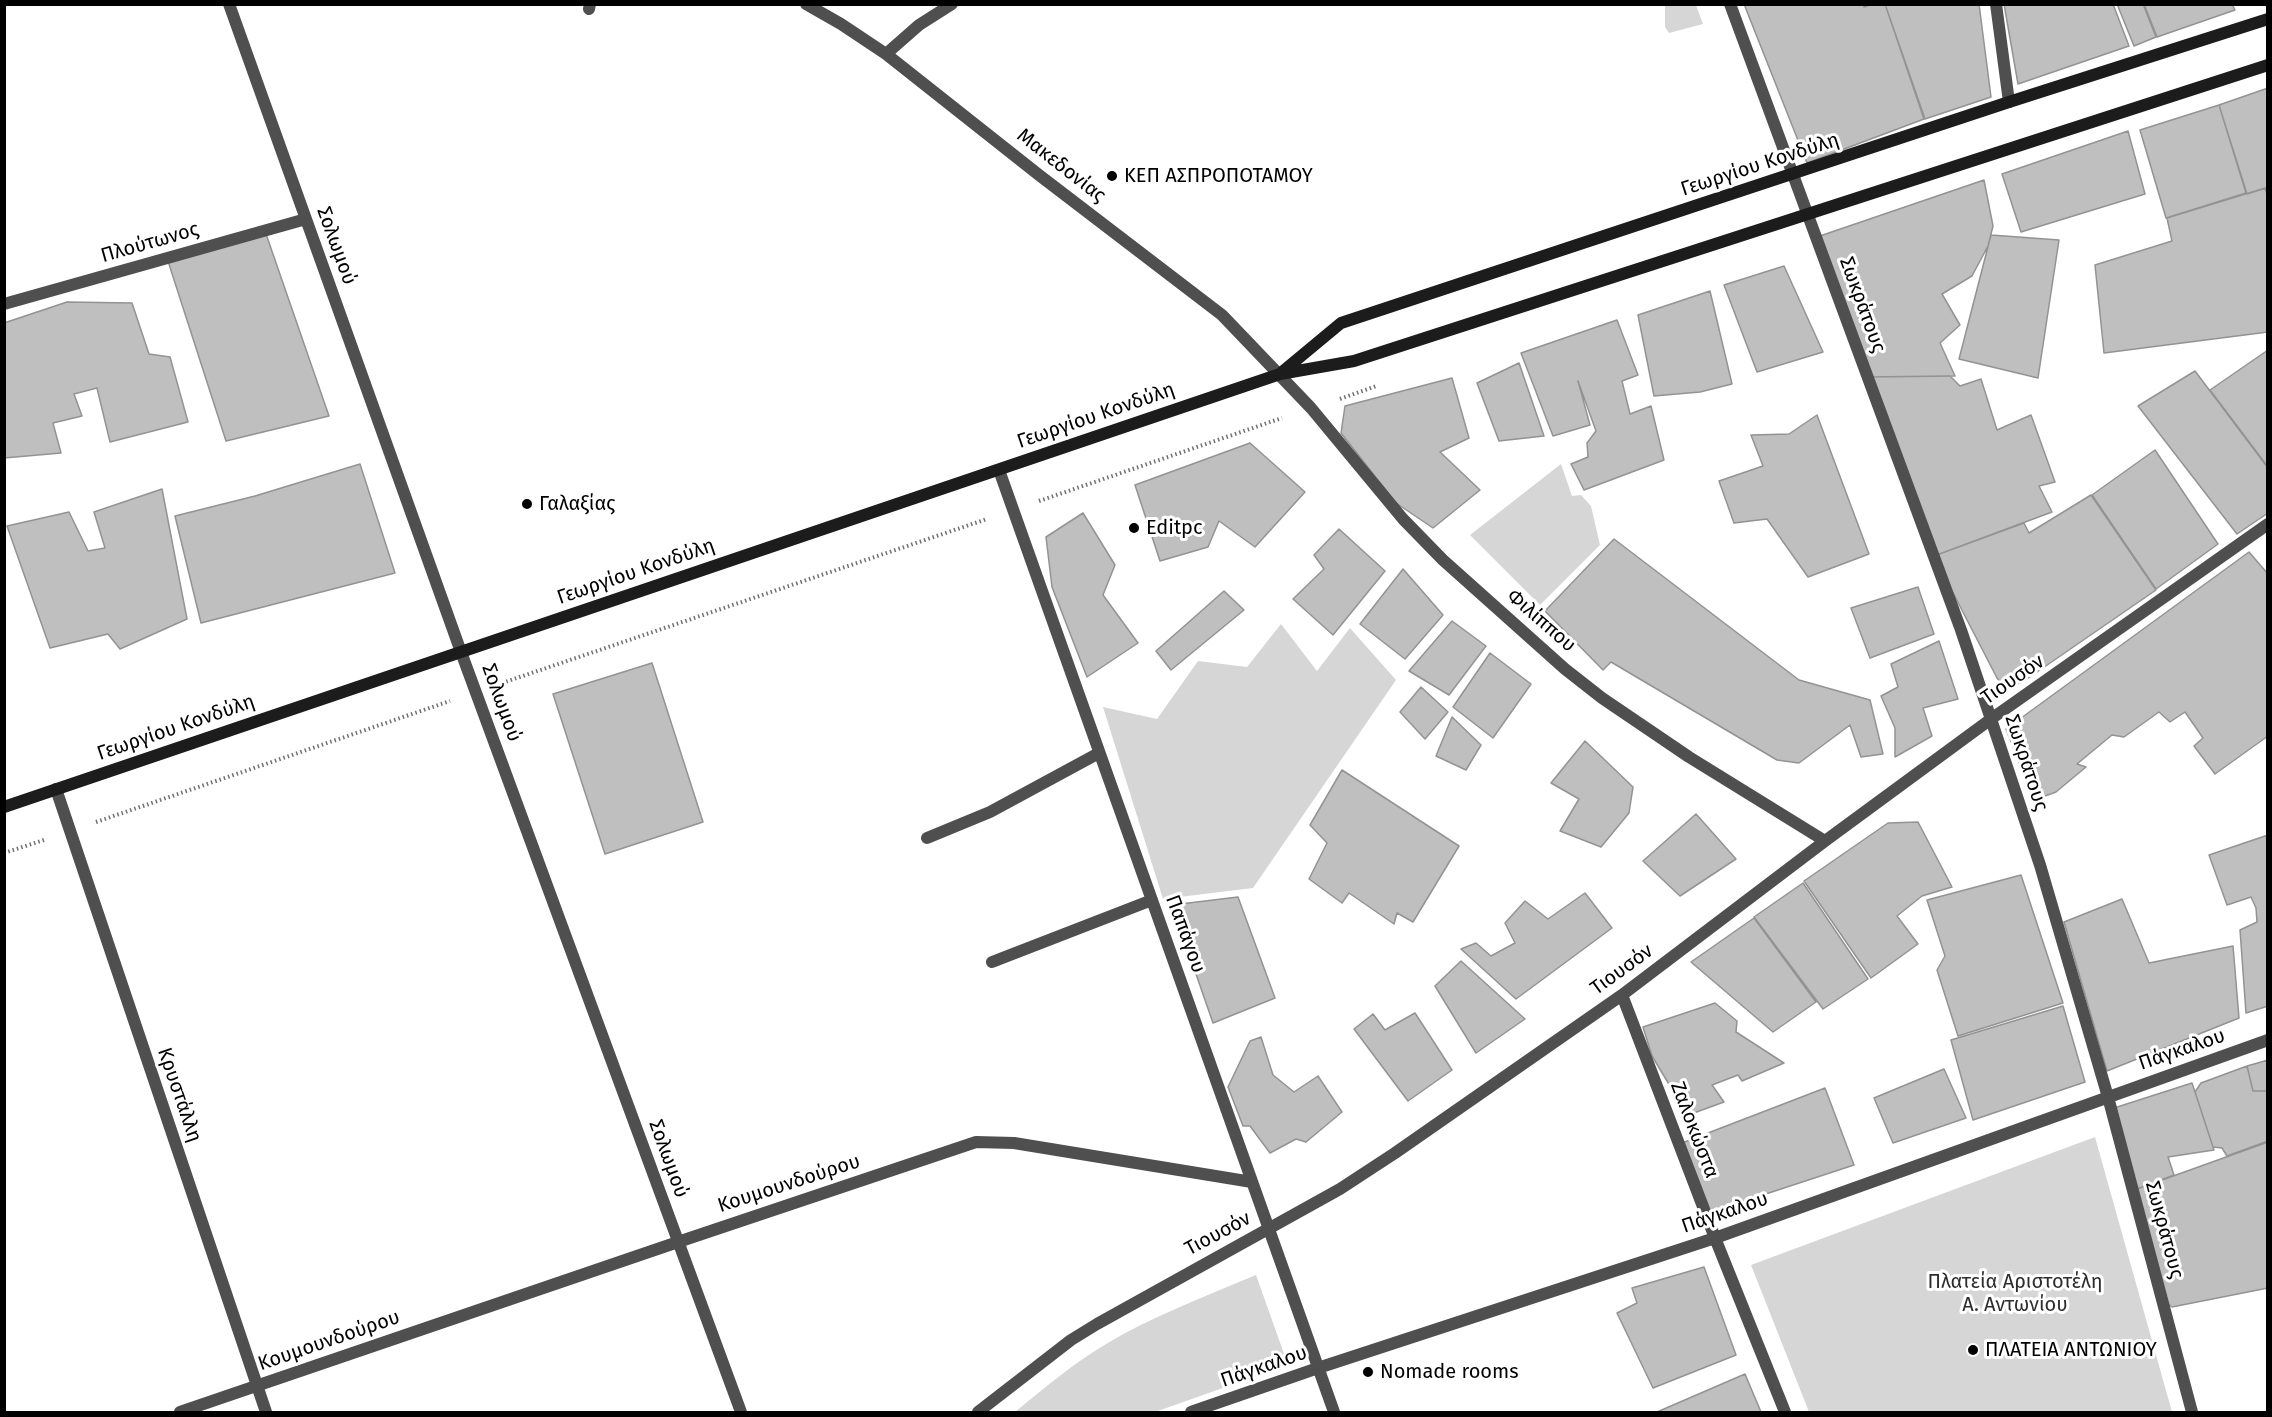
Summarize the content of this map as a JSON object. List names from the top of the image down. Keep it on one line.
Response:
{"streets":{"main road":["Γεωργίου Κονδύλη"],"street":["Μακεδονίας","Πλούτωνος","Σολωμού","Σωκράτους","Φιλίππου","Τιουσόν","Παπάγου","Πάγκαλου","Κρυστάλλη","Ζαλοκώστα","Κουμουνδούρου"]},"crossings":[["Γεωργίου Κονδύλη","Μακεδονίας"],["Γεωργίου Κονδύλη","Σολωμού"],["Γεωργίου Κονδύλη","Σωκράτους"],["Γεωργίου Κονδύλη","Φιλίππου"],["Γεωργίου Κονδύλη","Παπάγου"],["Γεωργίου Κονδύλη","Κρυστάλλη"],["Μακεδονίας","Φιλίππου"],["Πλούτωνος","Σολωμού"],["Σολωμού","Κουμουνδούρου"],["Σωκράτους","Τιουσόν"],["Σωκράτους","Πάγκαλου"],["Φιλίππου","Τιουσόν"],["Τιουσόν","Παπάγου"],["Τιουσόν","Ζαλοκώστα"],["Παπάγου","Πάγκαλου"],["Παπάγου","Κουμουνδούρου"],["Πάγκαλου","Ζαλοκώστα"],["Κρυστάλλη","Κουμουνδούρου"]],"parks":["Πλατεία Αριστοτέλη Α. Αντωνίου"],"places":["ΚΕΠ ΑΣΠΡΟΠΟΤΑΜΟΥ","Γαλαξίας","Editpc","ΠΛΑΤΕΙΑ ΑΝΤΩΝΙΟΥ","Nomade rooms"]}
